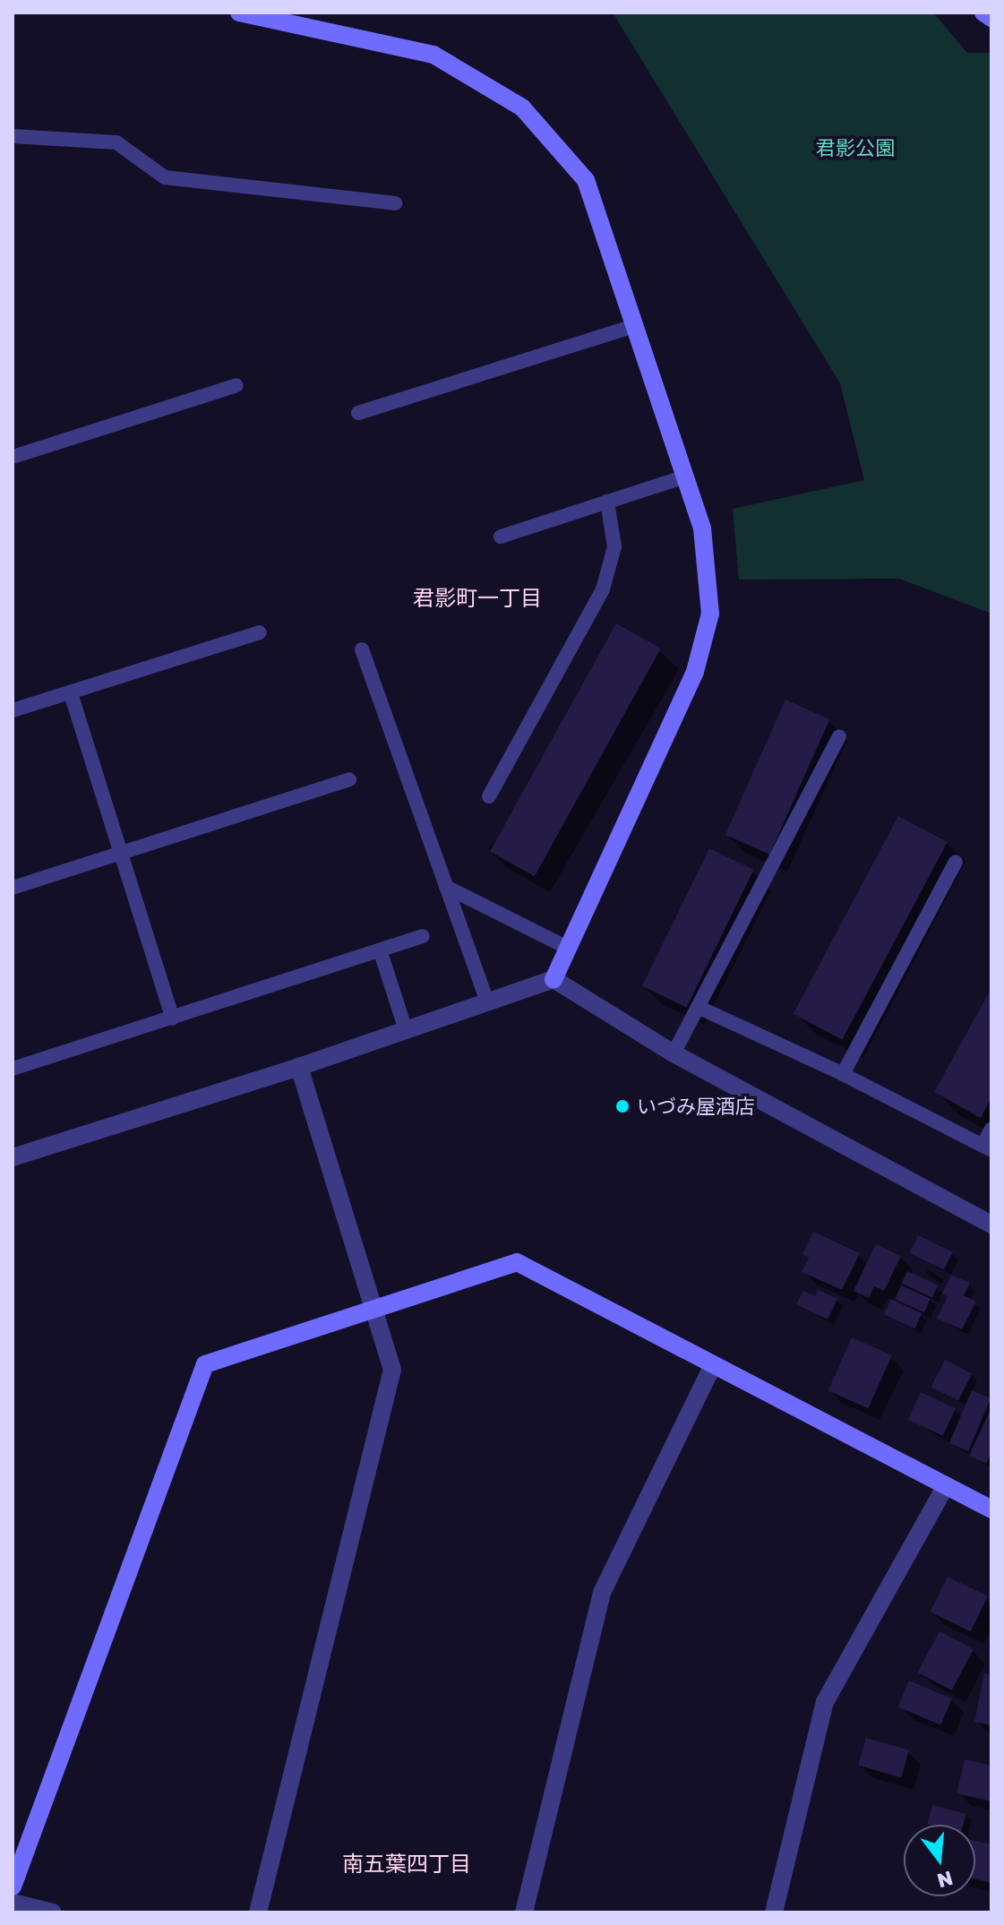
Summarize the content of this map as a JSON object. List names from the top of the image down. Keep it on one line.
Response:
{"districts":["君影町一丁目","南五葉四丁目"],"parks":["君影公園"],"places":["いづみ屋酒店"],"north":"bottom"}
